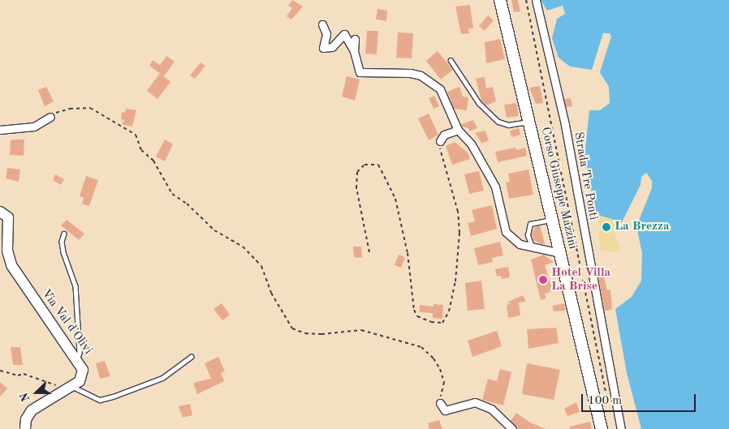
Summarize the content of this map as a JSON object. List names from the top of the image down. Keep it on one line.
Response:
{"streets":{"main road":["Corso Giuseppe Mazzini"],"street":["Strada Tre Ponti","Via Val d'Olivi"]},"places":["La Brezza","Hotel Villa La Brise"],"scale_bar":"100 m","north":"left"}
